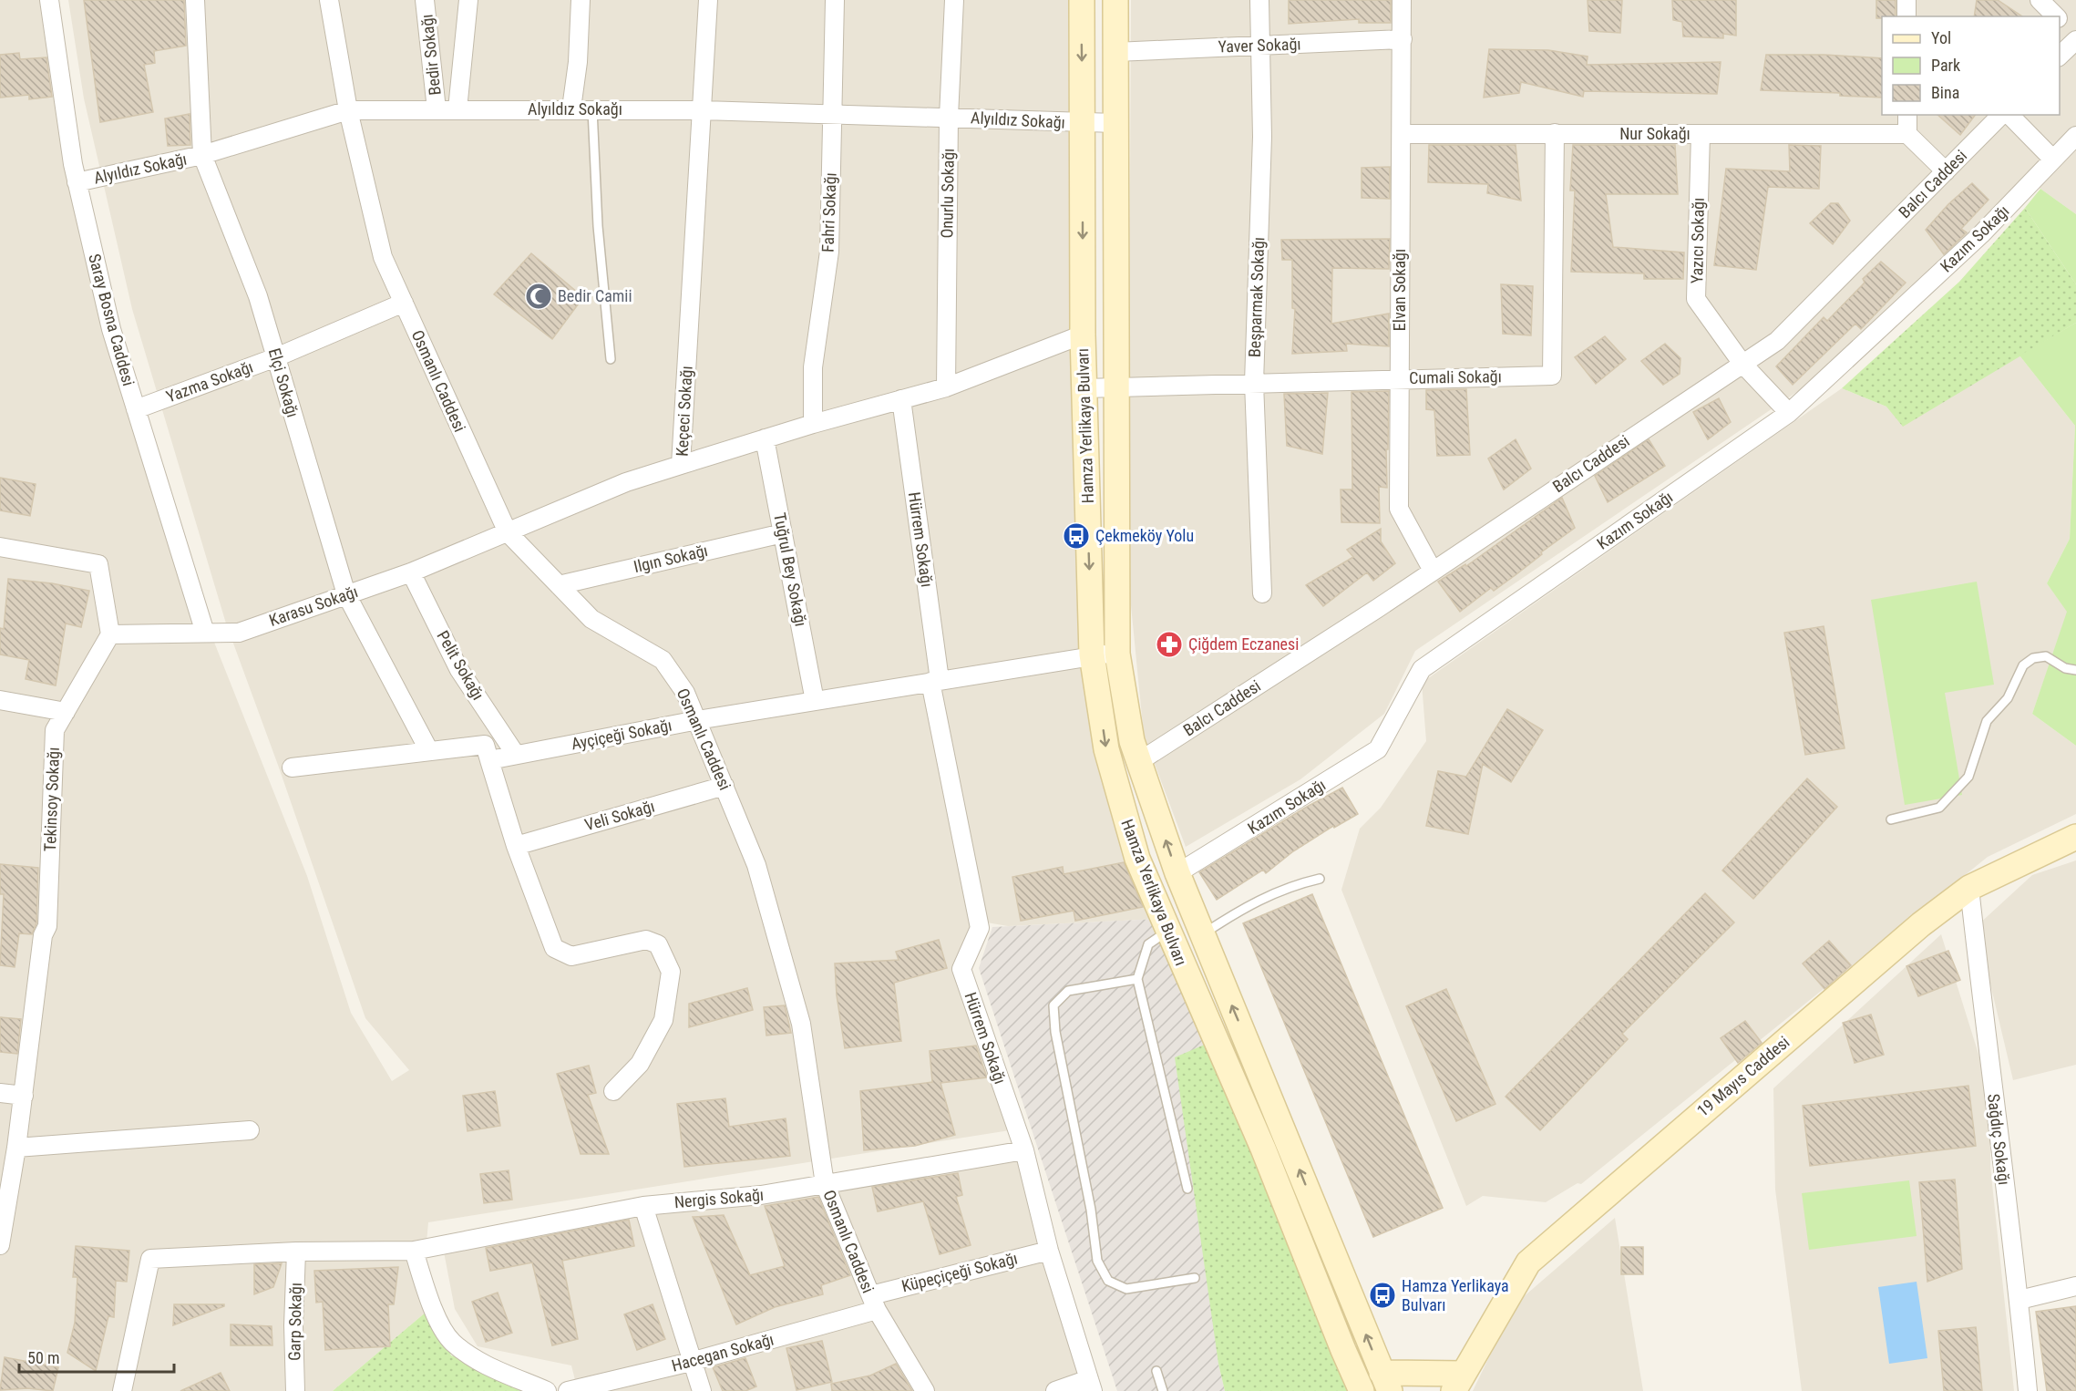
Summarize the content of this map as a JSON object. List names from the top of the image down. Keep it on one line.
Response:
{"streets":{"main road":["Hamza Yerlikaya Bulvarı","19 Mayıs Caddesi"],"street":["Yaver Sokağı","Bedir Sokağı","Alyıldız Sokağı","Nur Sokağı","Balcı Caddesi","Onurlu Sokağı","Fahri Sokağı","Kazım Sokağı","Yazıcı Sokağı","Elvan Sokağı","Beşparmak Sokağı","Saray Bosna Caddesi","Cumali Sokağı","Osmanlı Caddesi","Yazma Sokağı","Elçi Sokağı","Keçeci Sokağı","Hürrem Sokağı","Ilgın Sokağı","Tuğrul Bey Sokağı","Karasu Sokağı","Pelit Sokağı","Ayçiçeği Sokağı","Tekinsoy Sokağı","Veli Sokağı","Sağdıç Sokağı","Nergis Sokağı","Küpeçiçeği Sokağı","Garp Sokağı","Hacegan Sokağı"]},"crossings":[["Yaver Sokağı","Elvan Sokağı"],["Yaver Sokağı","Beşparmak Sokağı"],["Yaver Sokağı","Hamza Yerlikaya Bulvarı"],["Bedir Sokağı","Alyıldız Sokağı"],["Alyıldız Sokağı","Onurlu Sokağı"],["Alyıldız Sokağı","Fahri Sokağı"],["Alyıldız Sokağı","Saray Bosna Caddesi"],["Alyıldız Sokağı","Osmanlı Caddesi"],["Alyıldız Sokağı","Elçi Sokağı"],["Alyıldız Sokağı","Keçeci Sokağı"],["Alyıldız Sokağı","Hamza Yerlikaya Bulvarı"],["Nur Sokağı","Yazıcı Sokağı"],["Nur Sokağı","Elvan Sokağı"],["Nur Sokağı","Cumali Sokağı"],["Balcı Caddesi","Yazıcı Sokağı"],["Balcı Caddesi","Elvan Sokağı"],["Balcı Caddesi","Hamza Yerlikaya Bulvarı"],["Onurlu Sokağı","Keçeci Sokağı"],["Fahri Sokağı","Keçeci Sokağı"],["Kazım Sokağı","Yazıcı Sokağı"],["Kazım Sokağı","Hamza Yerlikaya Bulvarı"],["Elvan Sokağı","Cumali Sokağı"],["Beşparmak Sokağı","Cumali Sokağı"],["Saray Bosna Caddesi","Yazma Sokağı"],["Saray Bosna Caddesi","Karasu Sokağı"],["Cumali Sokağı","Hamza Yerlikaya Bulvarı"],["Osmanlı Caddesi","Yazma Sokağı"],["Osmanlı Caddesi","Ilgın Sokağı"],["Osmanlı Caddesi","Karasu Sokağı"],["Osmanlı Caddesi","Ayçiçeği Sokağı"],["Osmanlı Caddesi","Veli Sokağı"],["Osmanlı Caddesi","Nergis Sokağı"],["Osmanlı Caddesi","Küpeçiçeği Sokağı"],["Osmanlı Caddesi","Hacegan Sokağı"],["Yazma Sokağı","Elçi Sokağı"],["Elçi Sokağı","Karasu Sokağı"],["Keçeci Sokağı","Hamza Yerlikaya Bulvarı"],["Keçeci Sokağı","Hürrem Sokağı"],["Keçeci Sokağı","Tuğrul Bey Sokağı"],["Keçeci Sokağı","Karasu Sokağı"],["Hamza Yerlikaya Bulvarı","Ayçiçeği Sokağı"],["Hürrem Sokağı","Ayçiçeği Sokağı"],["Hürrem Sokağı","Nergis Sokağı"],["Hürrem Sokağı","Küpeçiçeği Sokağı"],["Ilgın Sokağı","Tuğrul Bey Sokağı"],["Tuğrul Bey Sokağı","Ayçiçeği Sokağı"],["Karasu Sokağı","Pelit Sokağı"],["Karasu Sokağı","Tekinsoy Sokağı"],["Pelit Sokağı","Ayçiçeği Sokağı"],["19 Mayıs Caddesi","Sağdıç Sokağı"],["Nergis Sokağı","Garp Sokağı"],["Küpeçiçeği Sokağı","Hacegan Sokağı"]],"places":{"mosque":["Bedir Camii"],"bus stop":["Çekmeköy Yolu","Hamza Yerlikaya Bulvarı"],"pharmacy":["Çiğdem Eczanesi"]},"legend":["Yol","Park","Bina"],"scale_bar":"50 m"}
